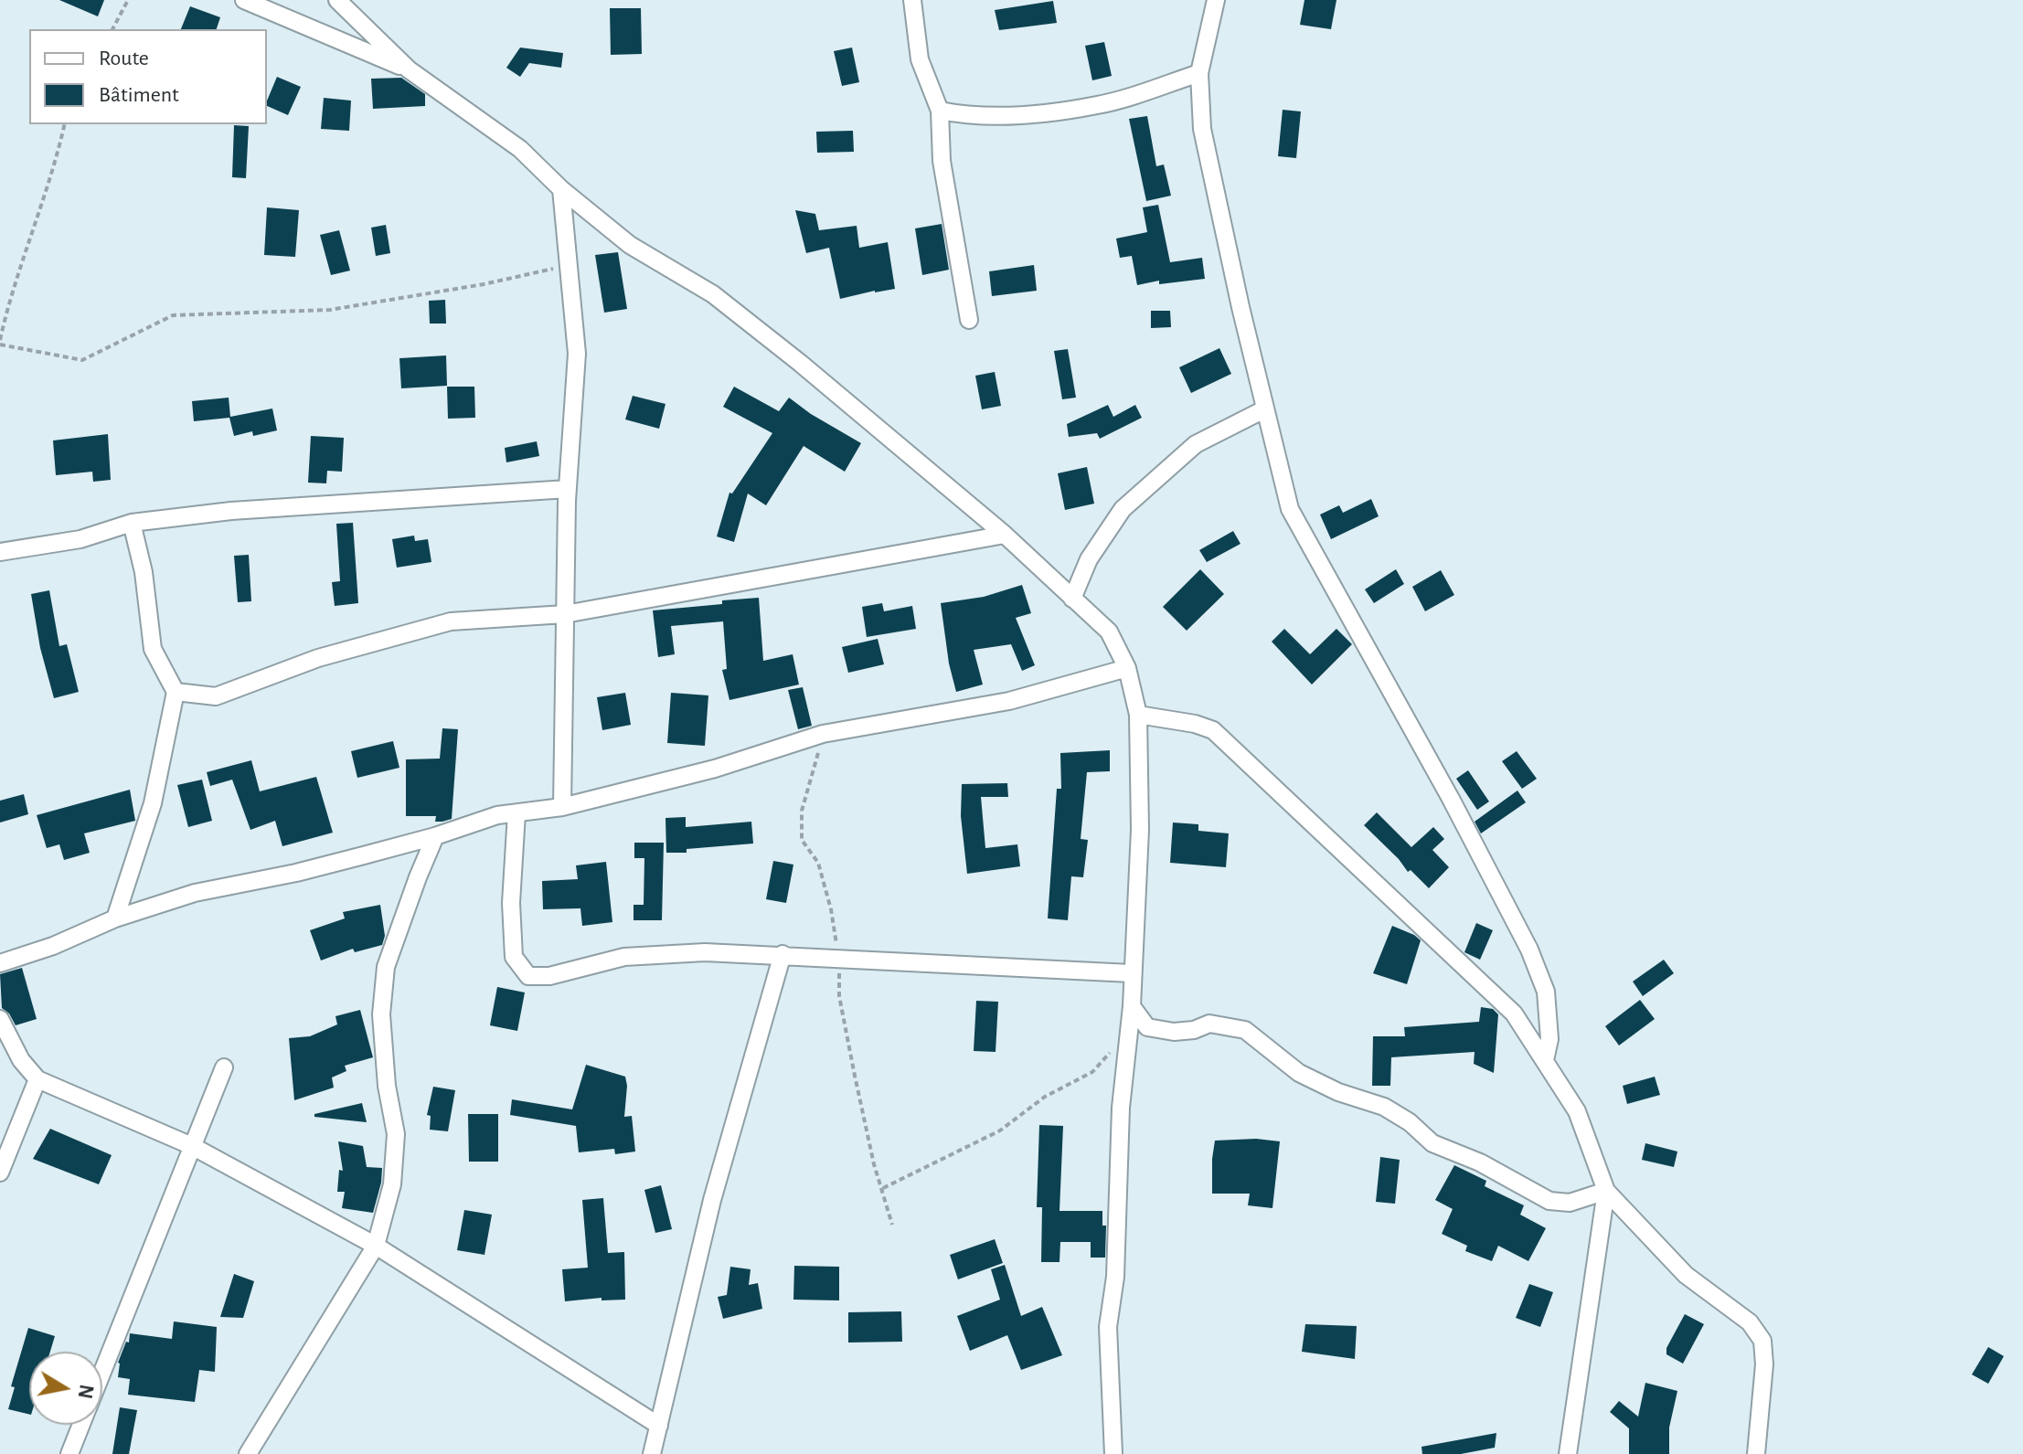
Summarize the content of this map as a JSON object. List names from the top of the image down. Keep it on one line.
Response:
{"legend":["Route","Bâtiment"],"north":"right"}
